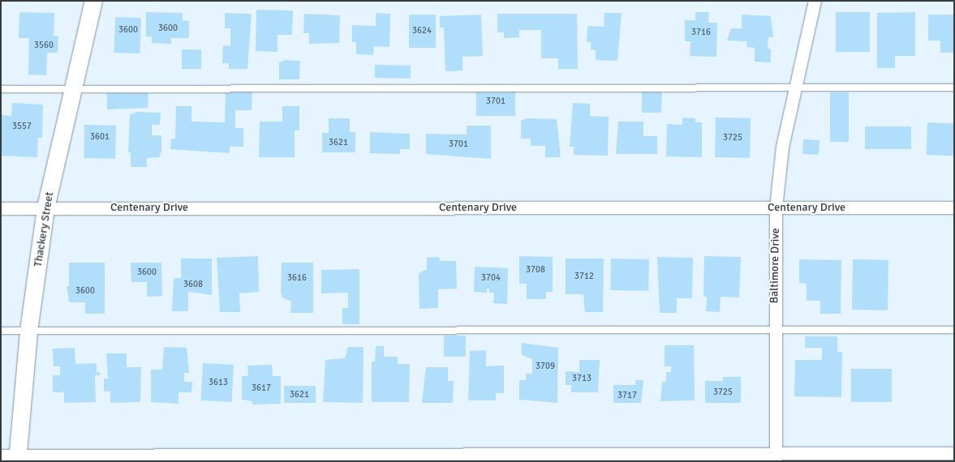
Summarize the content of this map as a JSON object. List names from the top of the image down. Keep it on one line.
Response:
{"streets":{"street":["Centenary Drive","Thackery Street","Baltimore Drive"]},"crossings":[["Centenary Drive","Thackery Street"],["Centenary Drive","Baltimore Drive"]],"house_numbers":["3600","3600","3624","3716","3560","3701","3557","3601","3725","3621","3701","3708","3600","3712","3616","3704","3608","3600","3709","3713","3613","3617","3725","3621","3717"]}
